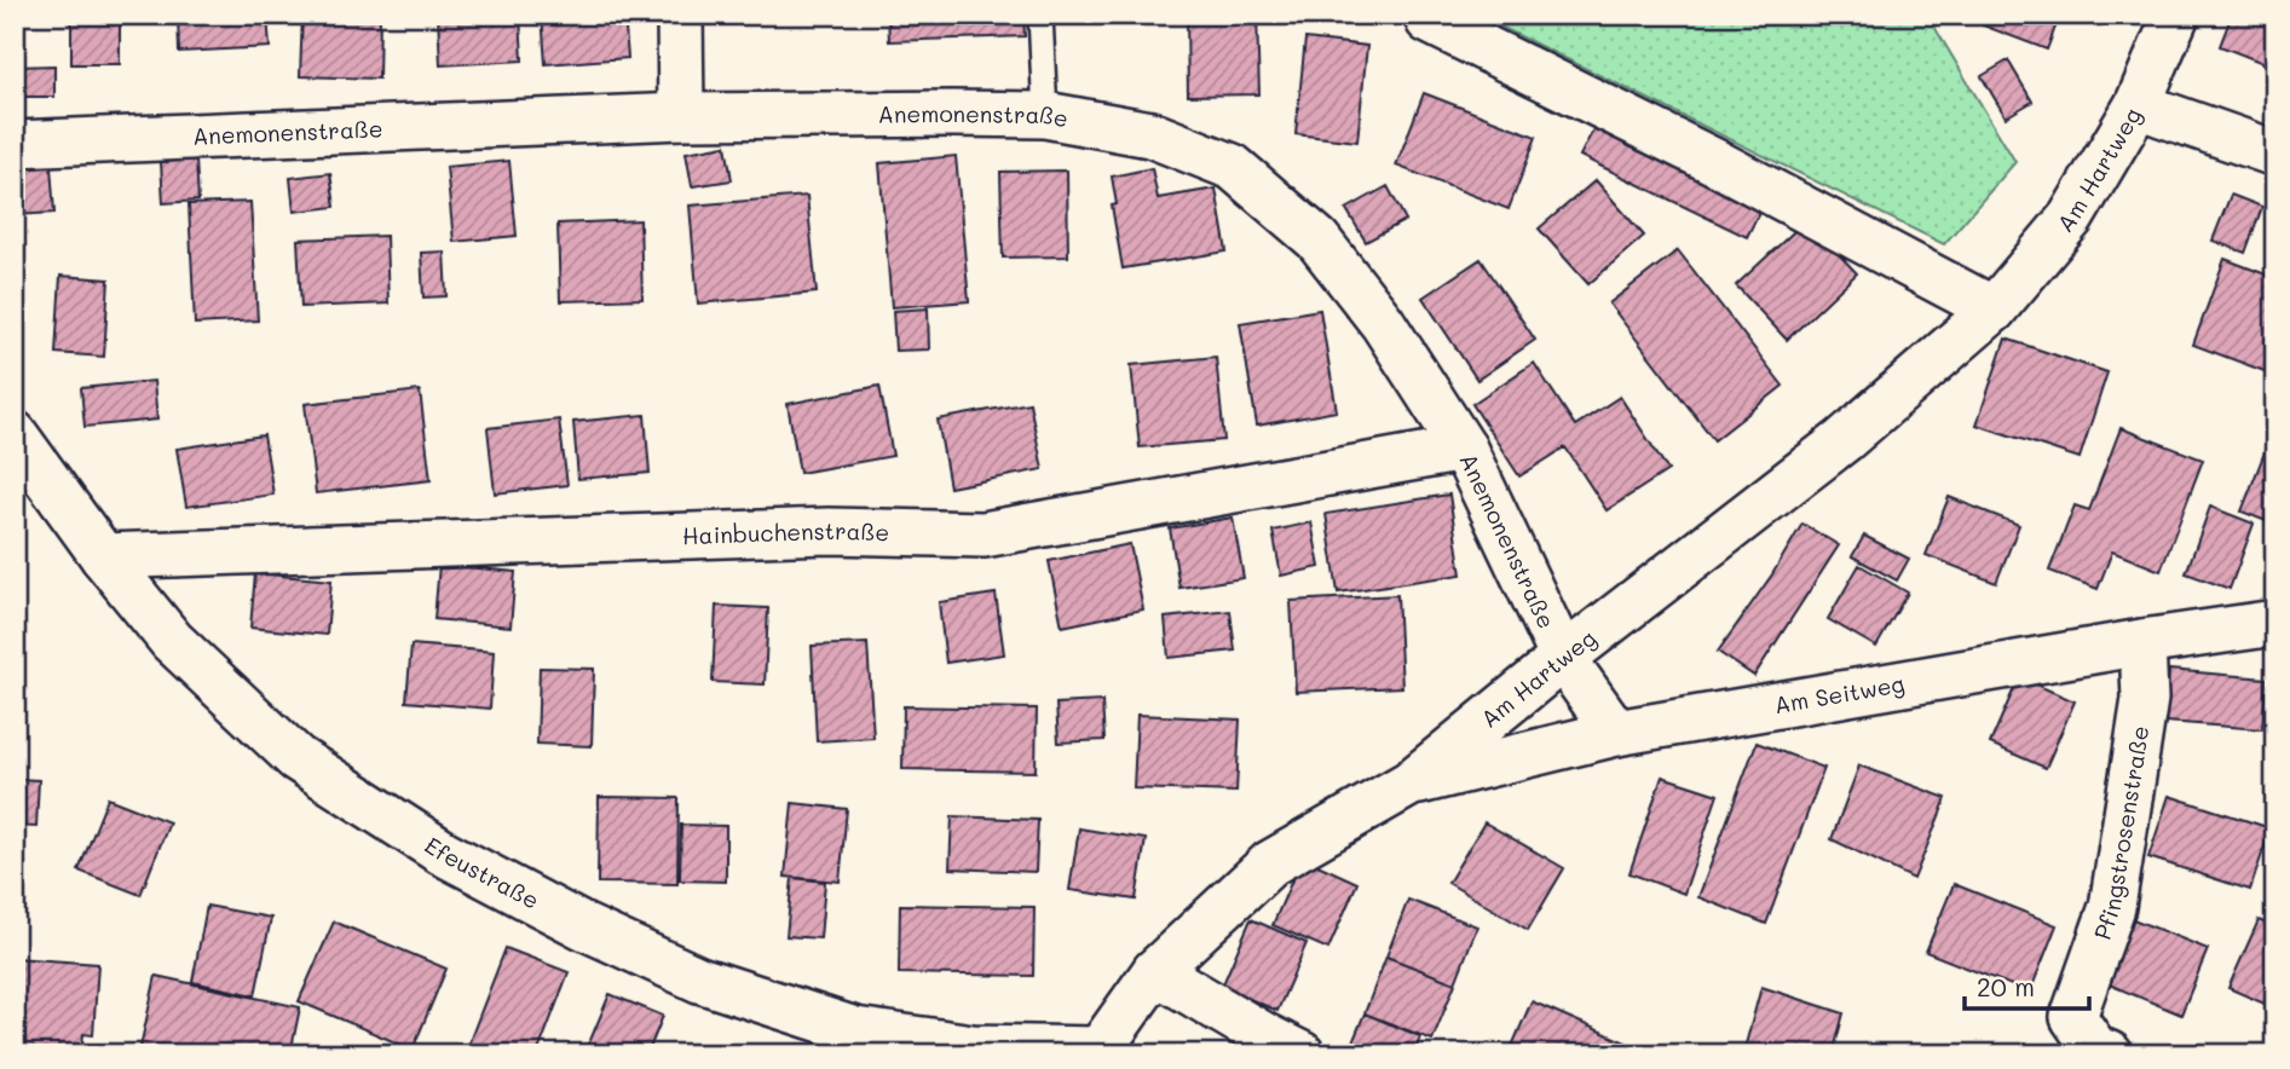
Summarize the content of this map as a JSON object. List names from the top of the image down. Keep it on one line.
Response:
{"streets":{"street":["Anemonenstraße","Am Hartweg","Hainbuchenstraße","Am Seitweg","Pfingstrosenstraße","Efeustraße"]},"crossings":[["Anemonenstraße","Am Hartweg"],["Anemonenstraße","Hainbuchenstraße"],["Anemonenstraße","Am Seitweg"],["Am Hartweg","Am Seitweg"],["Am Hartweg","Efeustraße"],["Hainbuchenstraße","Efeustraße"],["Am Seitweg","Pfingstrosenstraße"]],"scale_bar":"20 m"}
